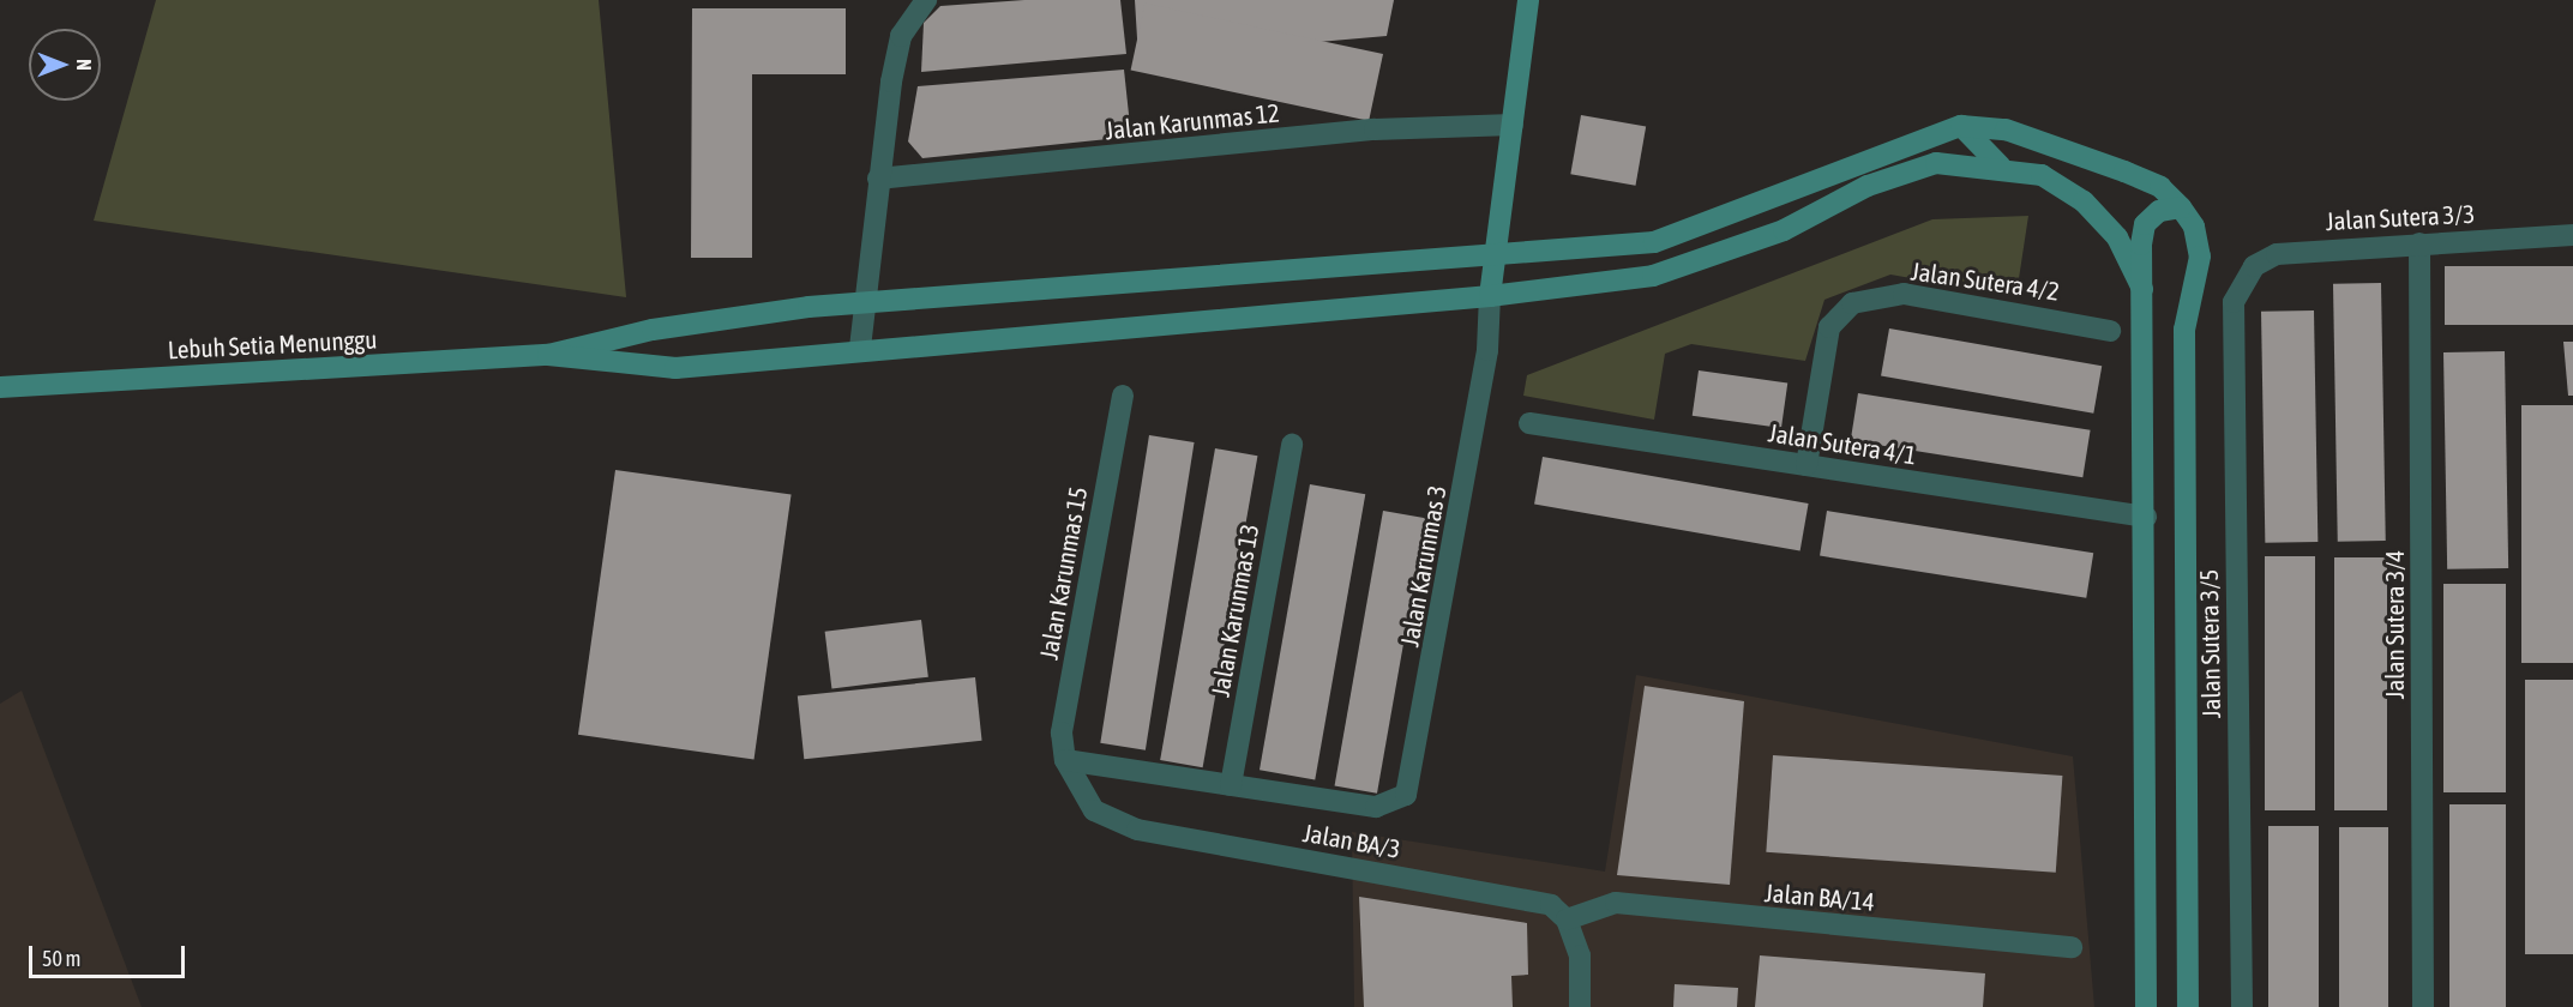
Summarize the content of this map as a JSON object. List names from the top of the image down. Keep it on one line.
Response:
{"streets":{"street":["Jalan Karunmas 12","Jalan Sutera 3/3","Jalan Sutera 4/2","Lebuh Setia Menunggu","Jalan Sutera 4/1","Jalan Karunmas 3","Jalan Karunmas 15","Jalan Karunmas 13","Jalan Sutera 3/4","Jalan Sutera 3/5","Jalan BA/3","Jalan BA/14"]},"crossings":[["Jalan Karunmas 12","Jalan Karunmas 3"],["Jalan Sutera 3/3","Jalan Sutera 3/4"],["Jalan Sutera 3/3","Jalan Sutera 3/5"],["Jalan Sutera 4/2","Jalan Sutera 4/1"],["Jalan Karunmas 3","Jalan Karunmas 15"],["Jalan Karunmas 3","Jalan Karunmas 13"],["Jalan Karunmas 3","Jalan BA/3"],["Jalan Karunmas 15","Jalan BA/3"],["Jalan BA/3","Jalan BA/14"]],"scale_bar":"50 m","north":"right"}
